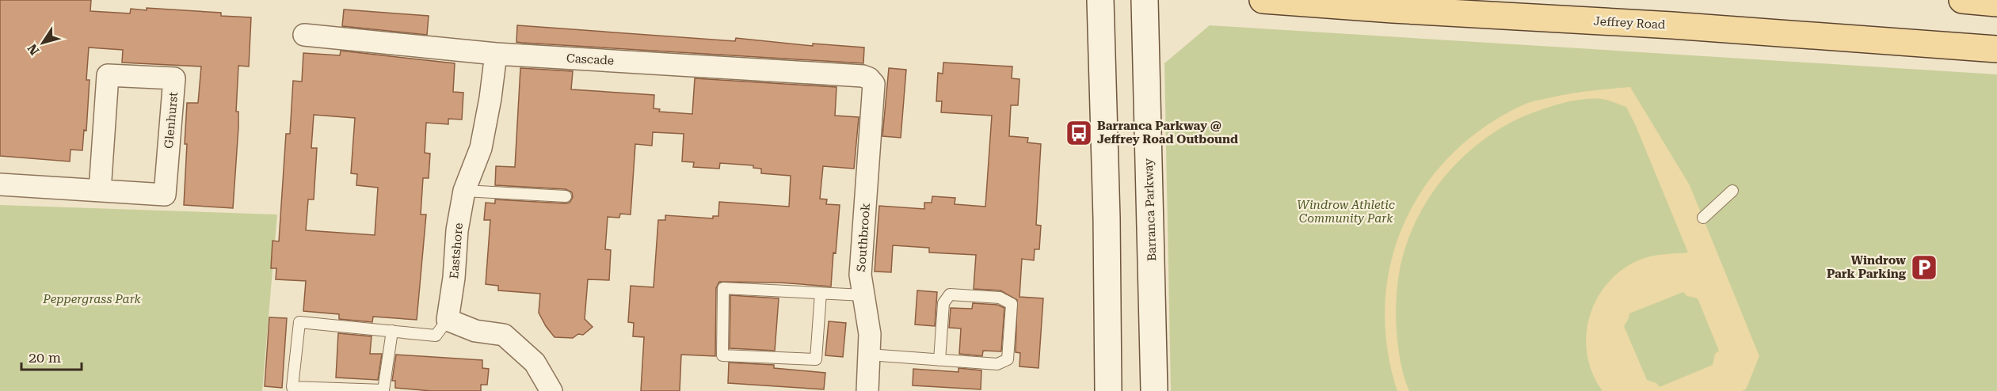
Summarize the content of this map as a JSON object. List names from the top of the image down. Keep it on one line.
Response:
{"streets":{"main road":["Jeffrey Road","Barranca Parkway"],"street":["Cascade","Glenhurst","Southbrook","Eastshore"]},"crossings":[["Cascade","Southbrook"],["Cascade","Eastshore"]],"parks":["Windrow Athletic Community Park","Peppergrass Park"],"places":{"bus stop":["Barranca Parkway @ Jeffrey Road Outbound"],"parking":["Windrow Park Parking"]},"scale_bar":"20 m","north":"bottom left"}
